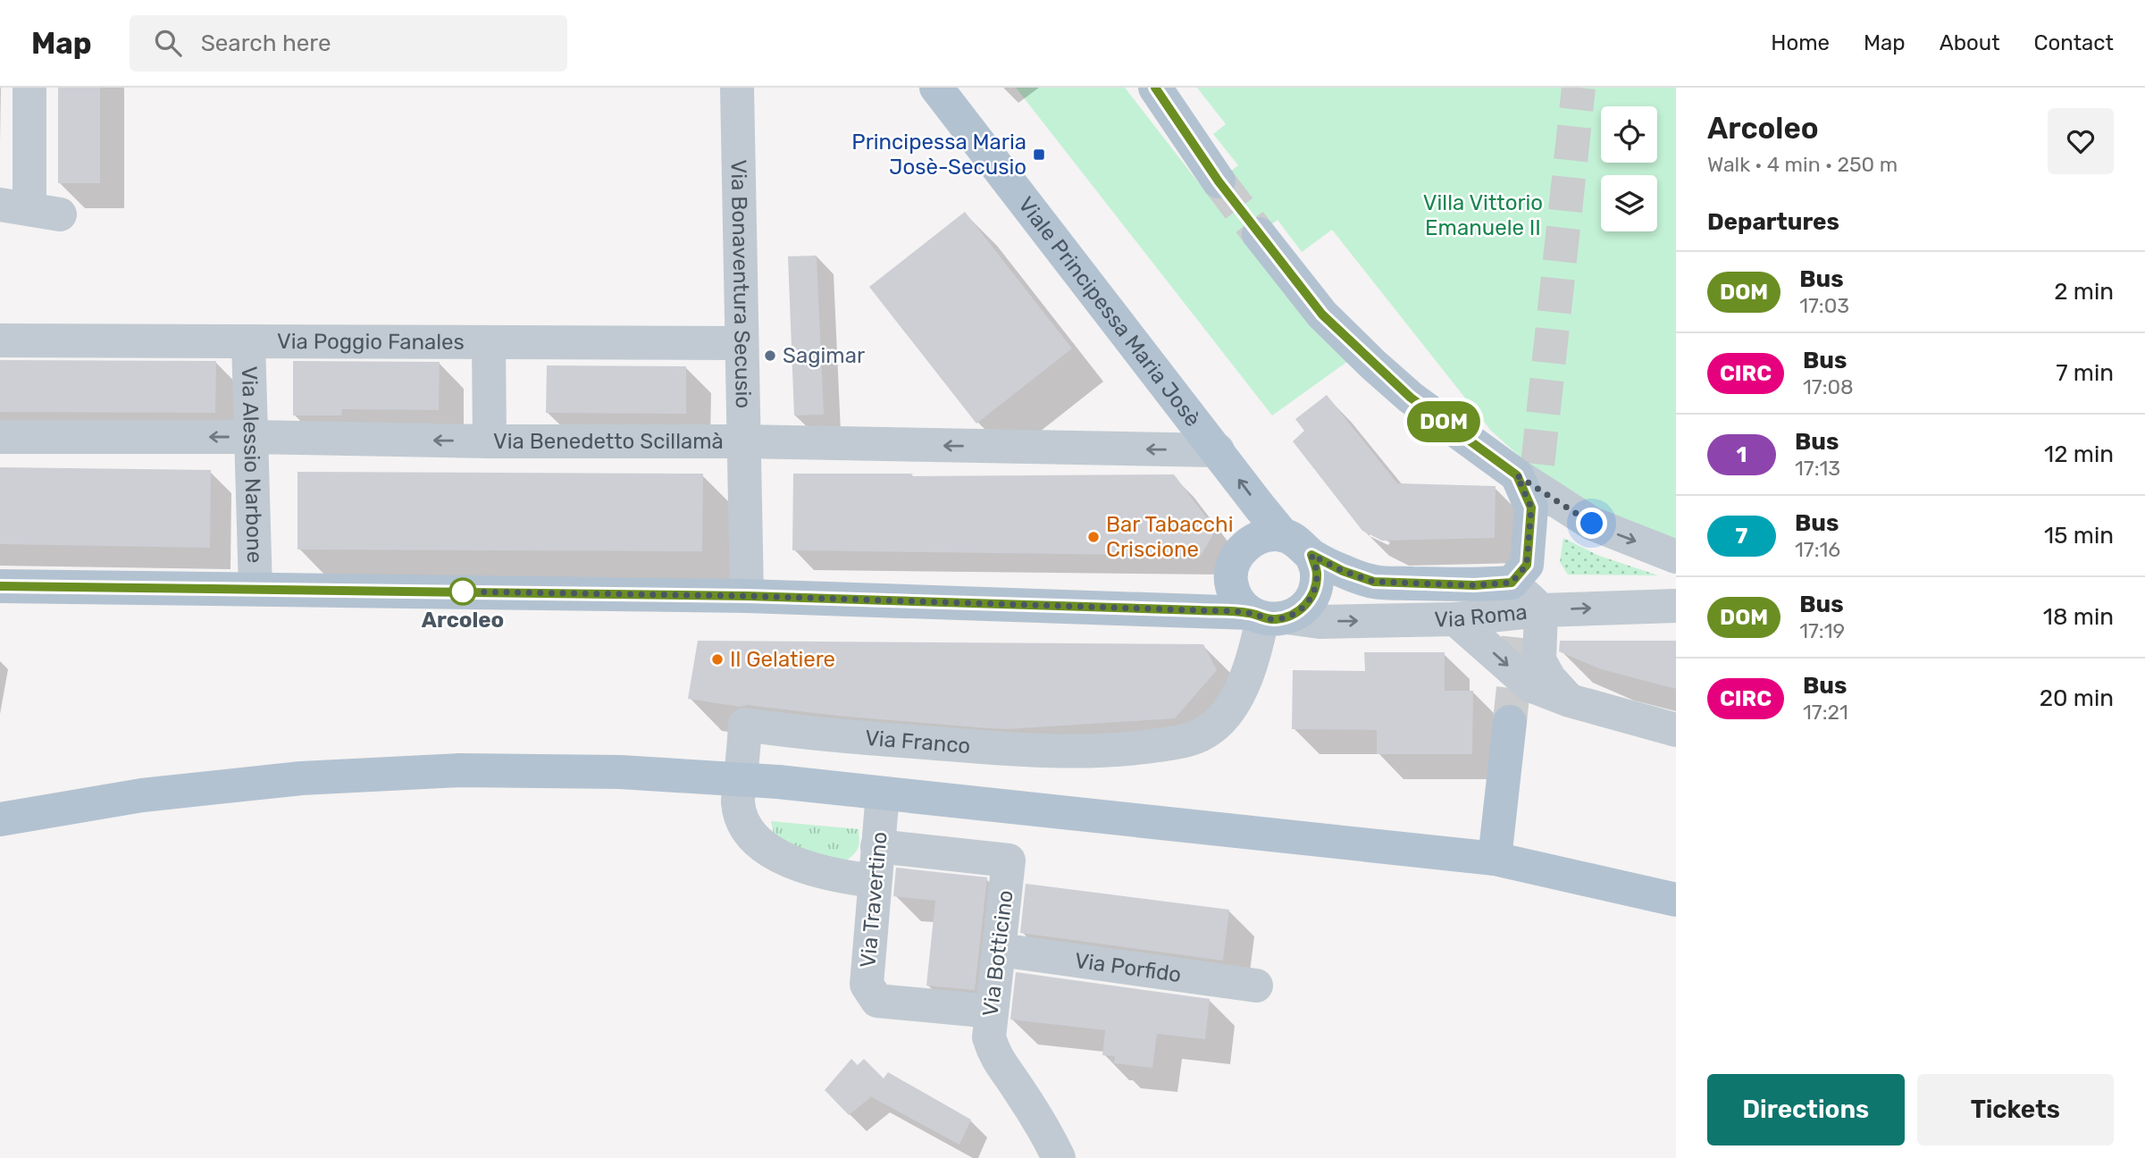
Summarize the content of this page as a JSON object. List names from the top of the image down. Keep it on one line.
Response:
{"streets":{"main road":["Viale Principessa Maria Josè"],"street":["Via Bonaventura Secusio","Via Poggio Fanales","Via Benedetto Scillamà","Via Alessio Narbone","Via Roma","Via Franco","Via Travertino","Via Botticino","Via Porfido"]},"crossings":[["Via Bonaventura Secusio","Via Poggio Fanales"],["Via Bonaventura Secusio","Via Benedetto Scillamà"],["Viale Principessa Maria Josè","Via Benedetto Scillamà"],["Viale Principessa Maria Josè","Via Roma"],["Viale Principessa Maria Josè","Via Franco"],["Via Poggio Fanales","Via Alessio Narbone"],["Via Benedetto Scillamà","Via Alessio Narbone"],["Via Roma","Via Franco"],["Via Franco","Via Travertino"],["Via Travertino","Via Botticino"],["Via Botticino","Via Porfido"]],"one_way":["Via Benedetto Scillamà"],"parks":["Villa Vittorio Emanuele II"],"places":{"transit":["Principessa Maria Josè-Secusio"],"other":["Sagimar","Bar Tabacchi Criscione","Arcoleo","Il Gelatiere"]},"lines":["bus line DOM"],"page":{"header":"Map","search":"Search here","nav":["Home","Map","About","Contact"],"on_map":"DOM","heading":[["Arcoleo","Walk · 4 min · 250 m"],"Departures"],"list":[{"mark":"DOM","name":"Bus","note":"17:03","value":"2 min"},{"mark":"CIRC","name":"Bus","note":"17:08","value":"7 min"},{"mark":"1","name":"Bus","note":"17:13","value":"12 min"},{"mark":"7","name":"Bus","note":"17:16","value":"15 min"},{"mark":"DOM","name":"Bus","note":"17:19","value":"18 min"},{"mark":"CIRC","name":"Bus","note":"17:21","value":"20 min"}],"buttons":["Directions","Tickets"]}}
